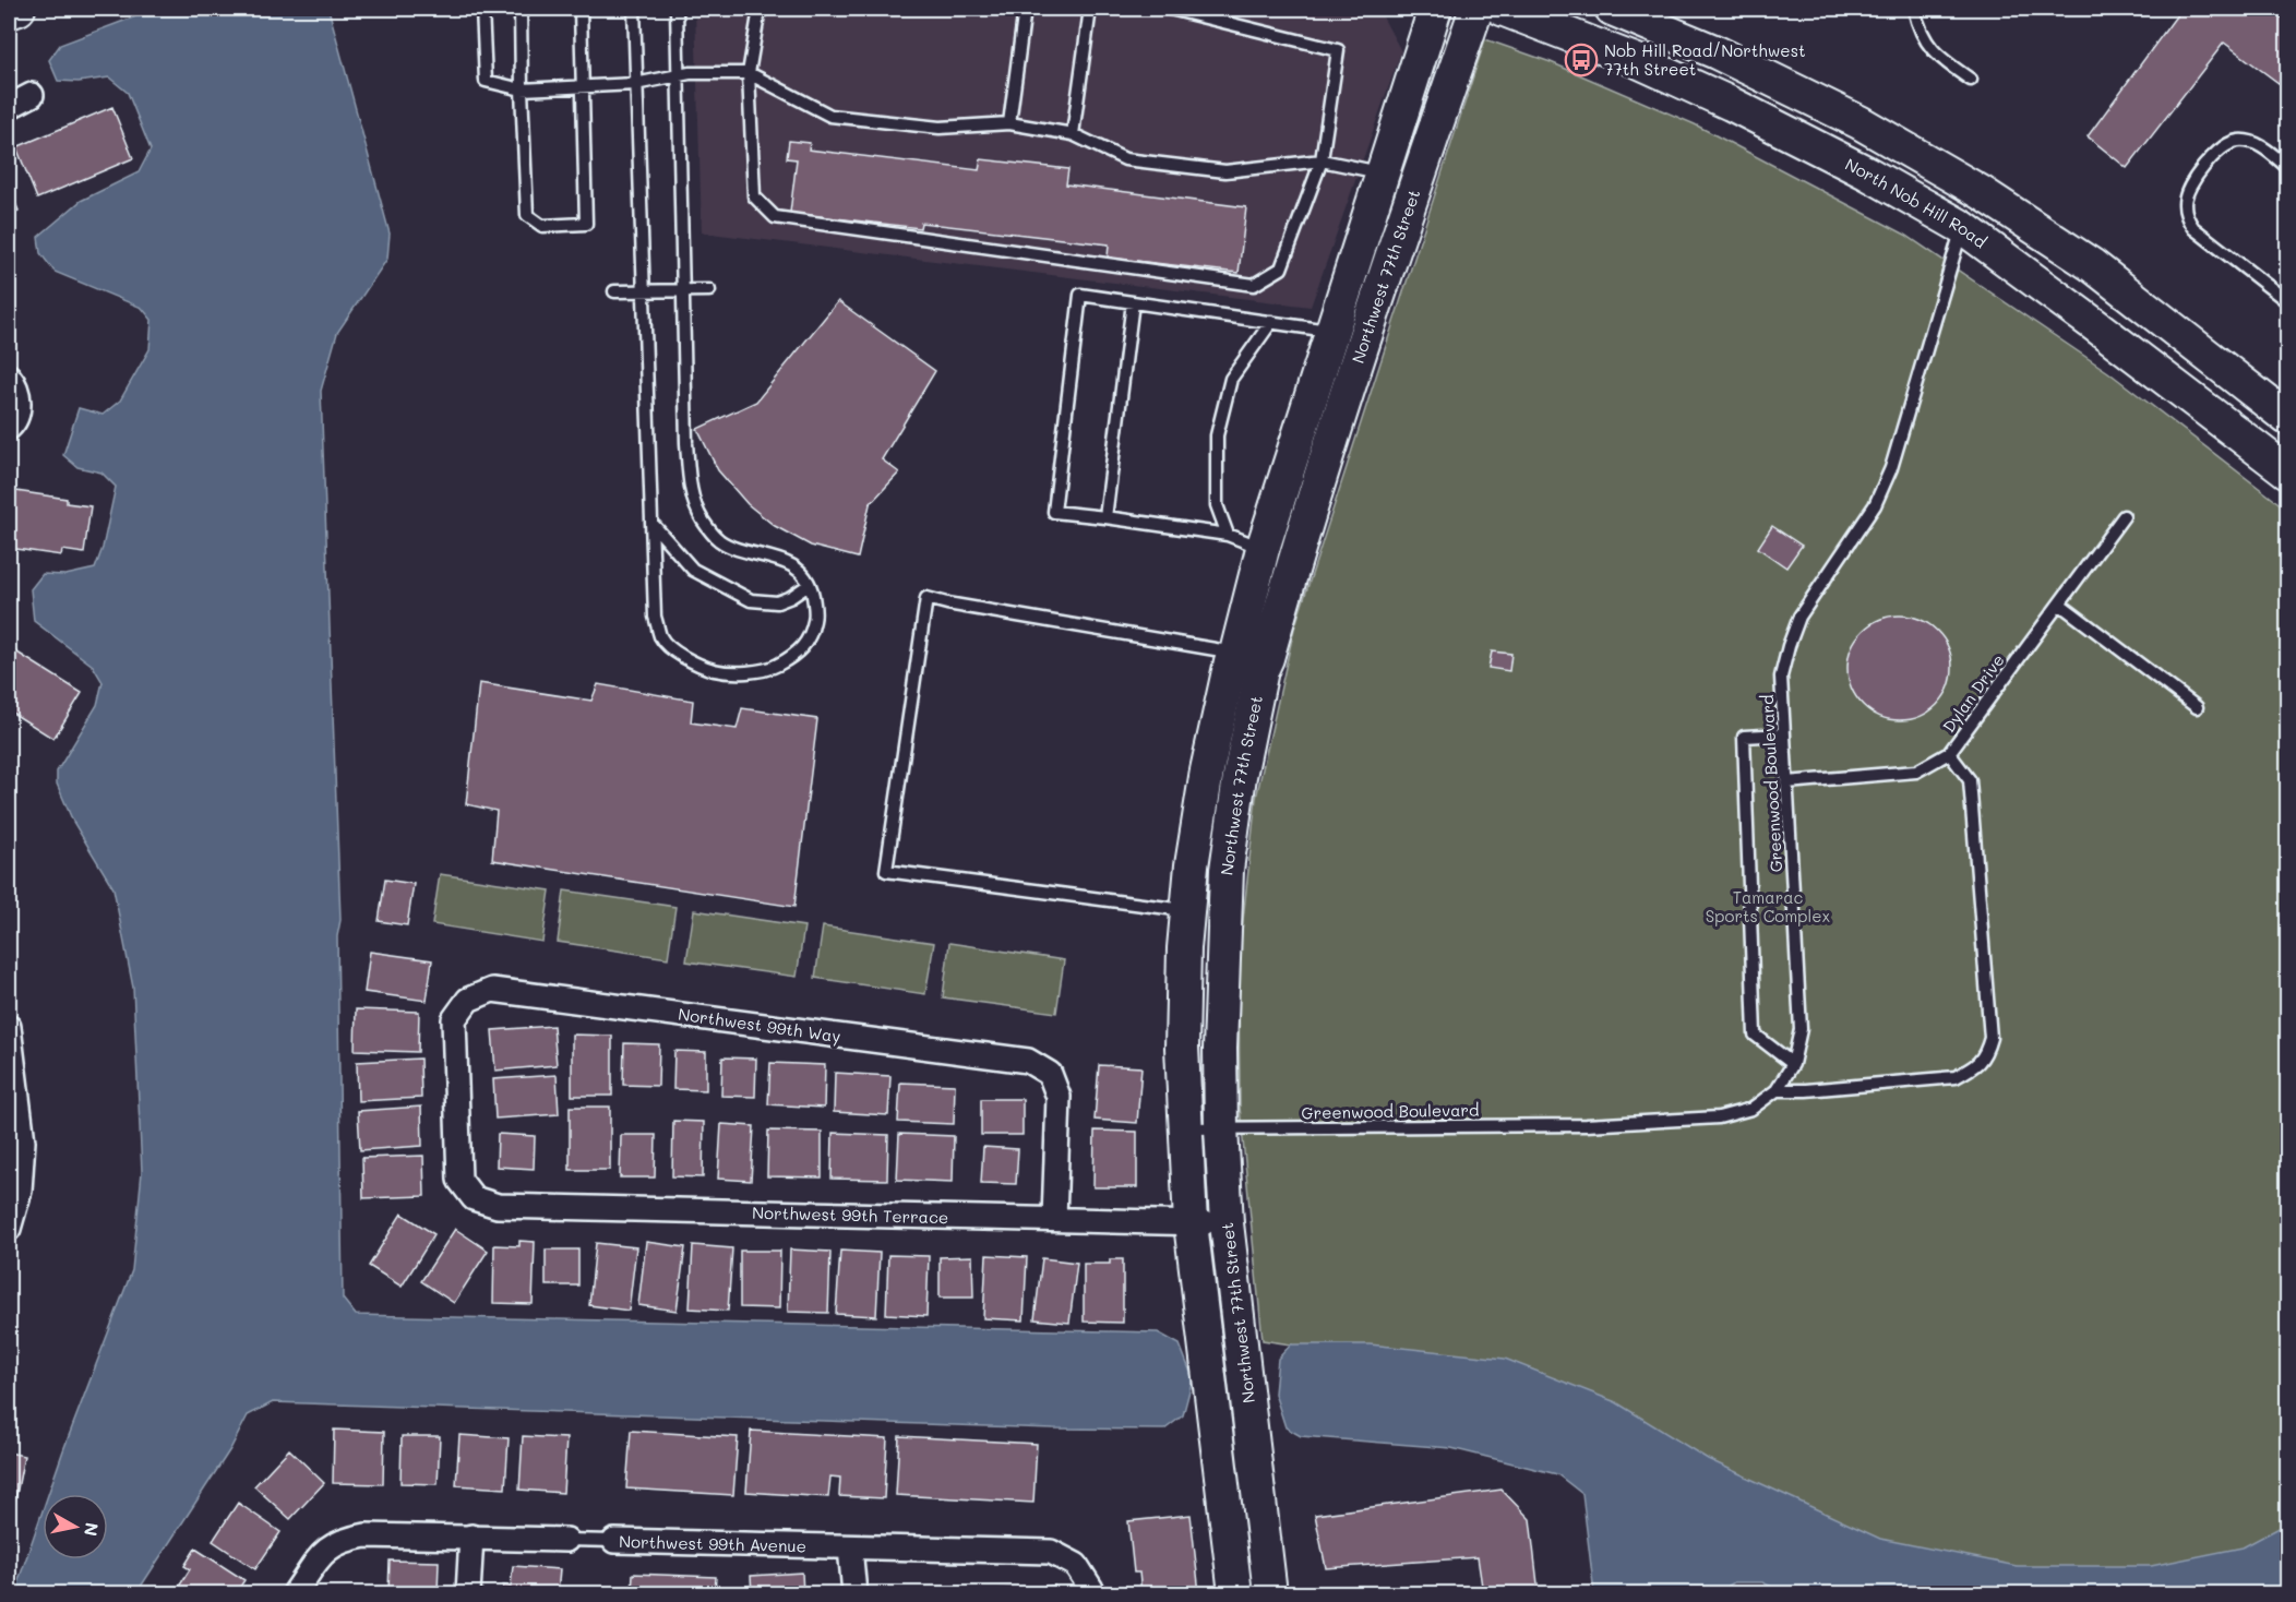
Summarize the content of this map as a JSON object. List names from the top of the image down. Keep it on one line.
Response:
{"streets":{"street":["North Nob Hill Road","Northwest 77th Street","Northwest 99th Way","Northwest 99th Terrace","Northwest 99th Avenue"],"lane":["Dylan Drive","Greenwood Boulevard"]},"crossings":[["North Nob Hill Road","Greenwood Boulevard"],["Northwest 77th Street","Greenwood Boulevard"],["Northwest 77th Street","Northwest 99th Terrace"],["Dylan Drive","Greenwood Boulevard"],["Northwest 99th Way","Northwest 99th Terrace"]],"parks":["Tamarac Sports Complex"],"places":{"bus stop":["Nob Hill Road/Northwest 77th Street"]},"north":"right"}
